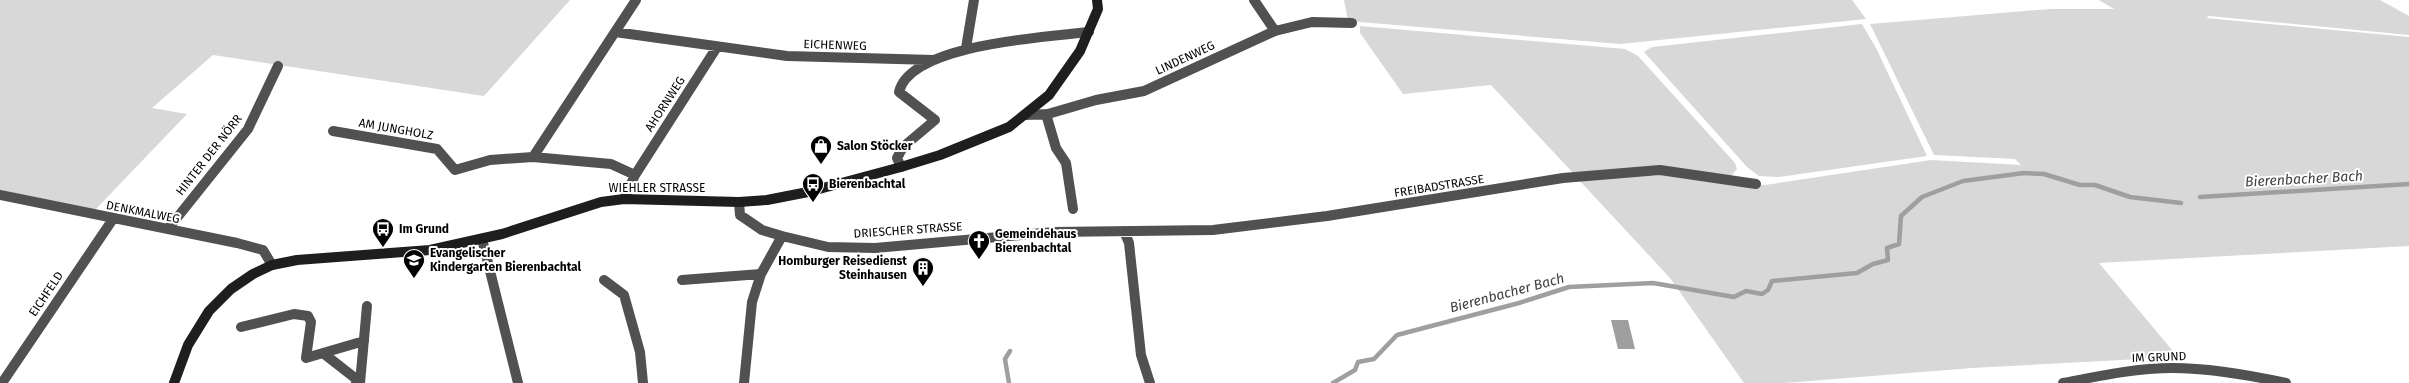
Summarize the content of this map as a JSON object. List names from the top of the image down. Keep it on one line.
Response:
{"streets":{"main road":["WIEHLER STRASSE"],"street":["EICHENWEG","LINDENWEG","AHORNWEG","AM JUNGHOLZ","HINTER DER NÖRR","FREIBADSTRASSE","DENKMALWEG","DRIESCHER STRASSE","EICHFELD","IM GRUND"]},"crossings":[["EICHENWEG","AHORNWEG"],["EICHENWEG","WIEHLER STRASSE"],["LINDENWEG","WIEHLER STRASSE"],["AHORNWEG","AM JUNGHOLZ"],["HINTER DER NÖRR","DENKMALWEG"],["FREIBADSTRASSE","DRIESCHER STRASSE"],["WIEHLER STRASSE","DENKMALWEG"],["WIEHLER STRASSE","DRIESCHER STRASSE"],["DENKMALWEG","EICHFELD"]],"water":["Bierenbacher Bach"],"places":{"shop":["Salon Stöcker"],"bus stop":["Bierenbachtal","Im Grund"],"church":["Gemeindehaus Bierenbachtal"],"school or university":["Evangelischer Kindergarten Bierenbachtal"],"building":["Homburger Reisedienst Steinhausen"]}}
